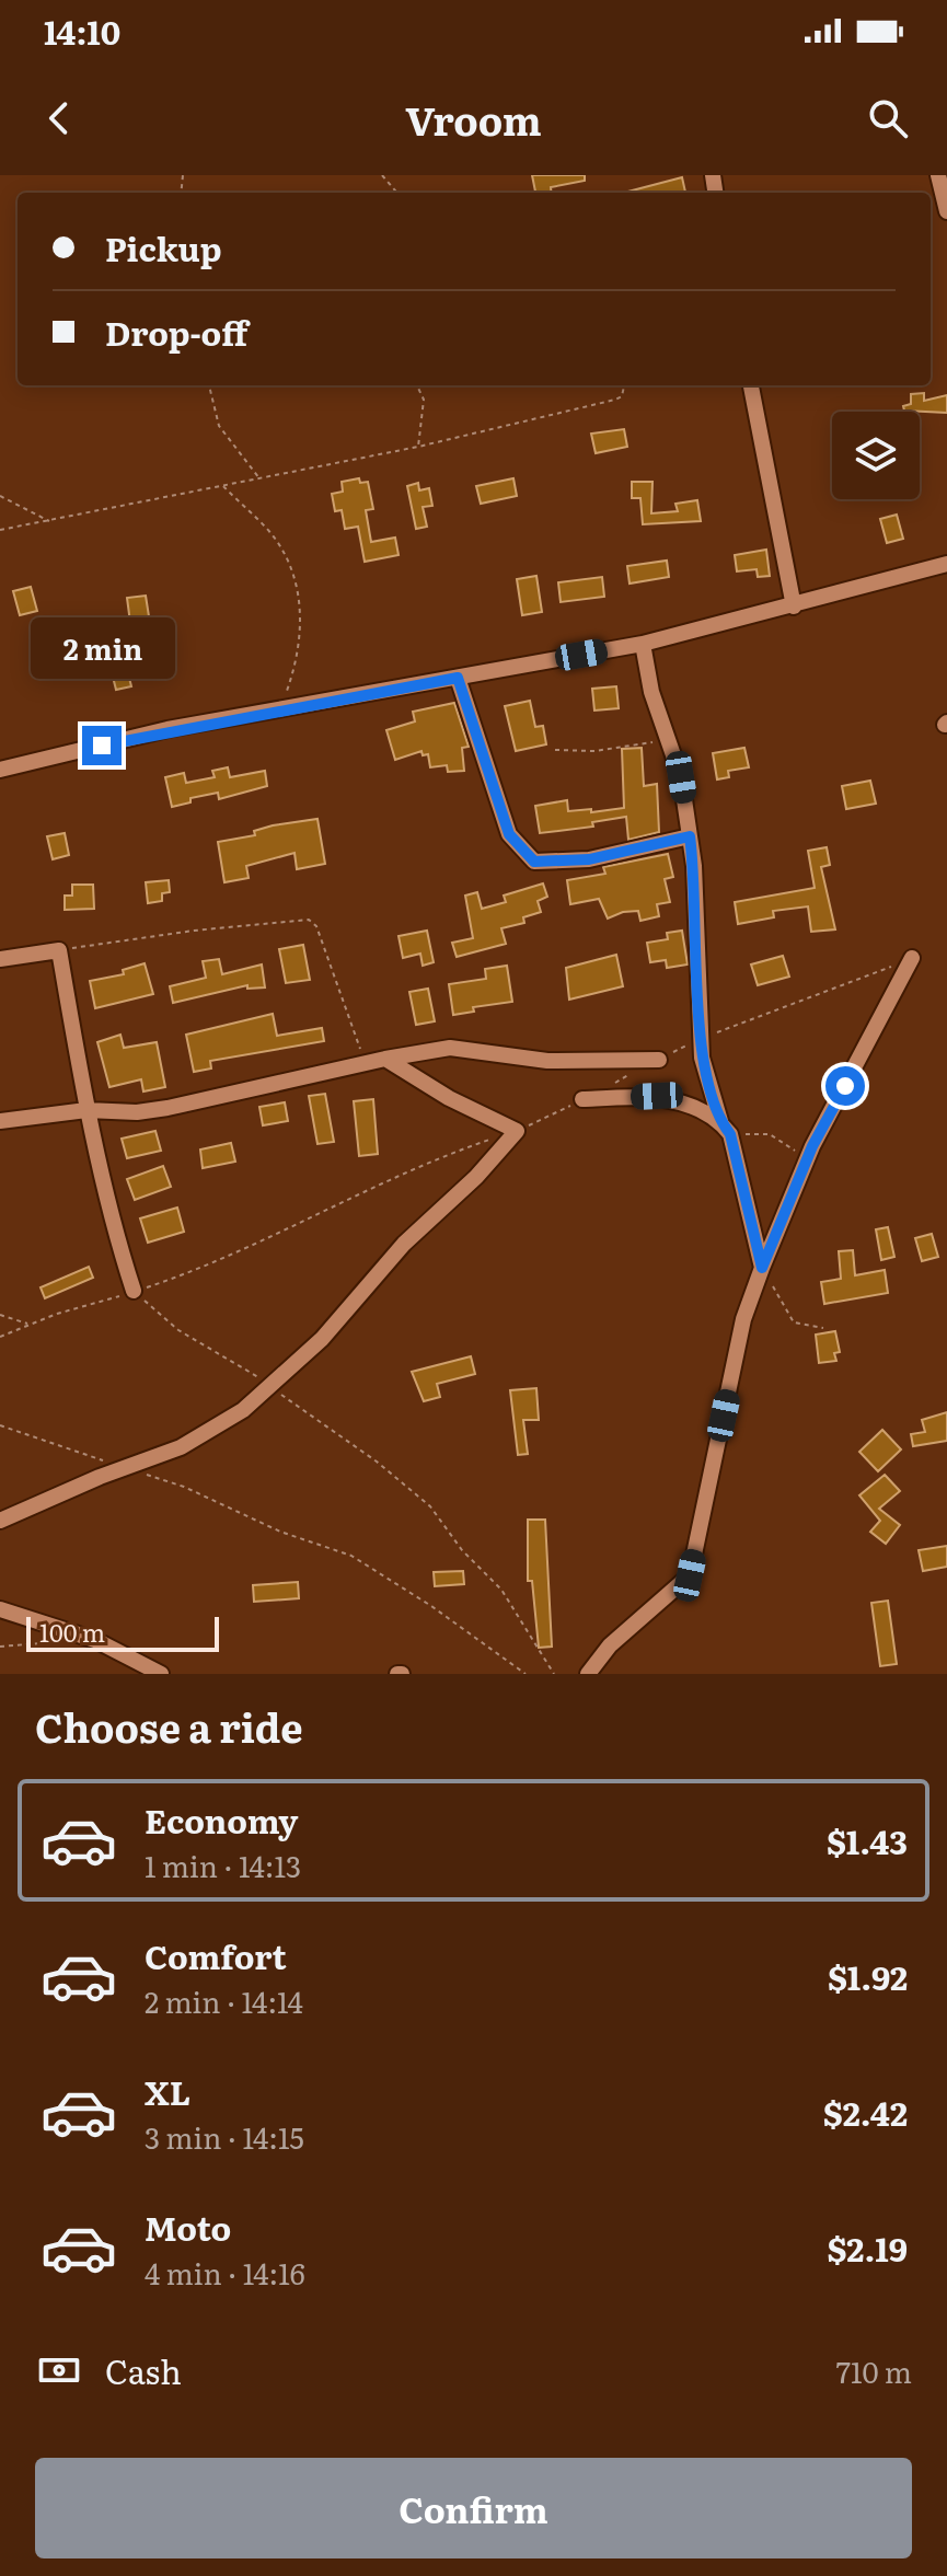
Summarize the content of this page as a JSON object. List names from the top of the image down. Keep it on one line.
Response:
{"scale_bar":"100 m","page":{"status":"14:10","header":"Vroom","banner":["Pickup","Drop-off"],"bubble":"2 min","scale":"100 m","heading":"Choose a ride","list":[{"name":"Economy","note":"1 min · 14:13","value":"$1.43"},{"name":"Comfort","note":"2 min · 14:14","value":"$1.92"},{"name":"XL","note":"3 min · 14:15","value":"$2.42"},{"name":"Moto","note":"4 min · 14:16","value":"$2.19"}],"pay":["Cash","710 m"],"buttons":"Confirm"}}
